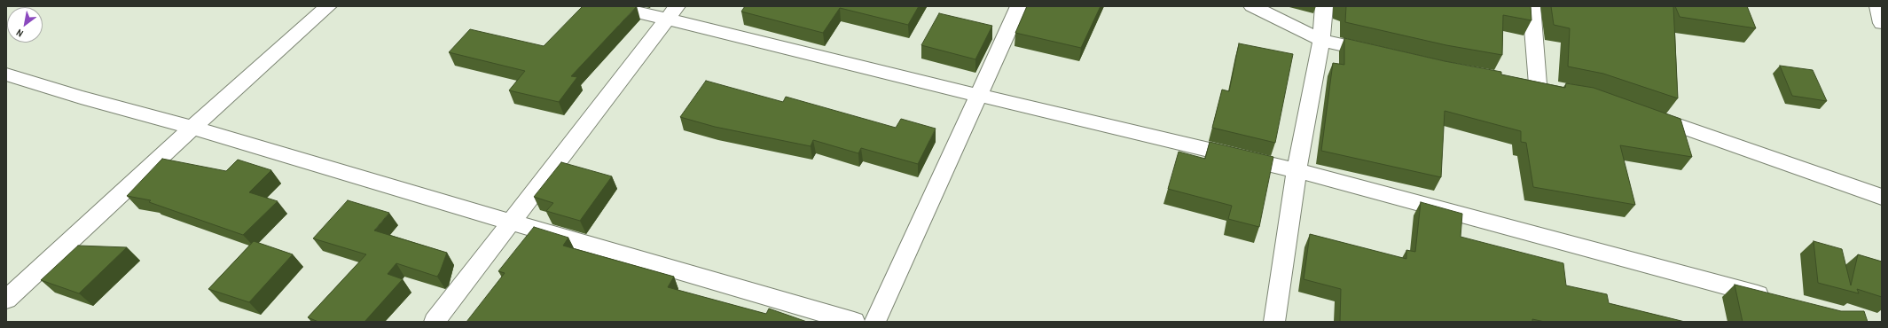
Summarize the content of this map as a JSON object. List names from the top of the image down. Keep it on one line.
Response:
{"north":"bottom left"}
